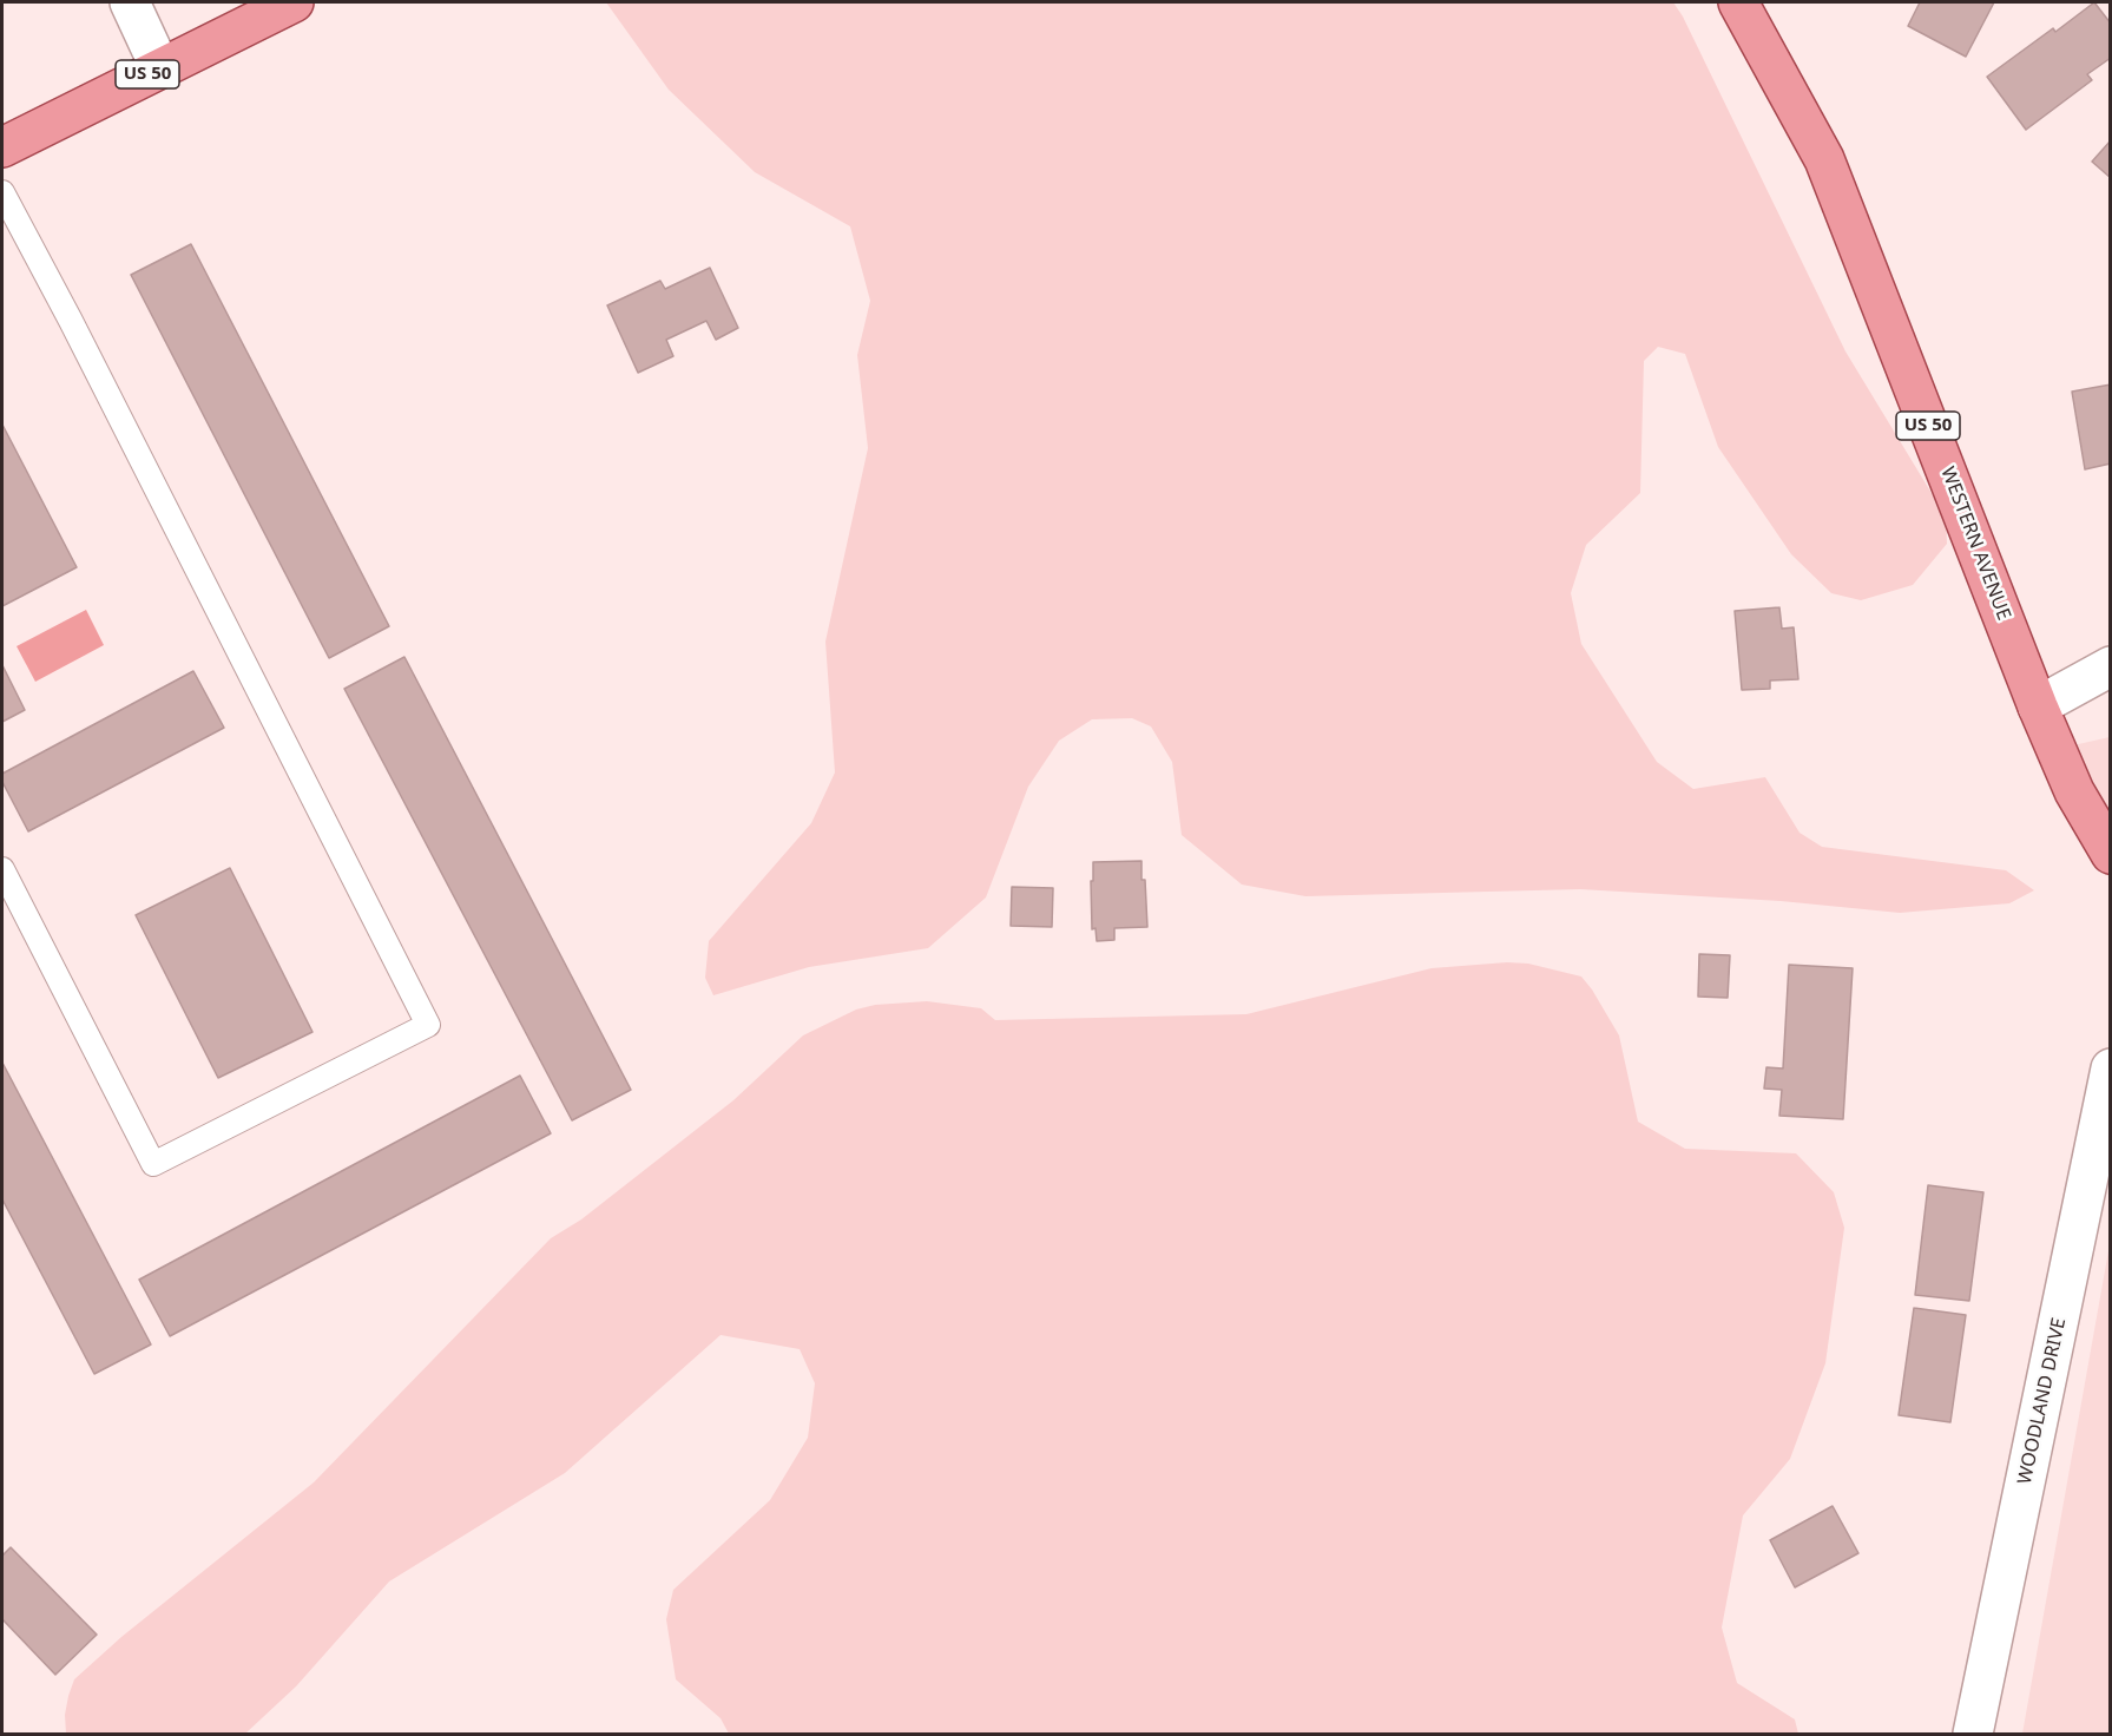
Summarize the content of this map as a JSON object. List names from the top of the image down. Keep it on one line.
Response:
{"streets":{"main road":["US 50","WESTERN AVENUE"],"street":["WOODLAND DRIVE"]}}
